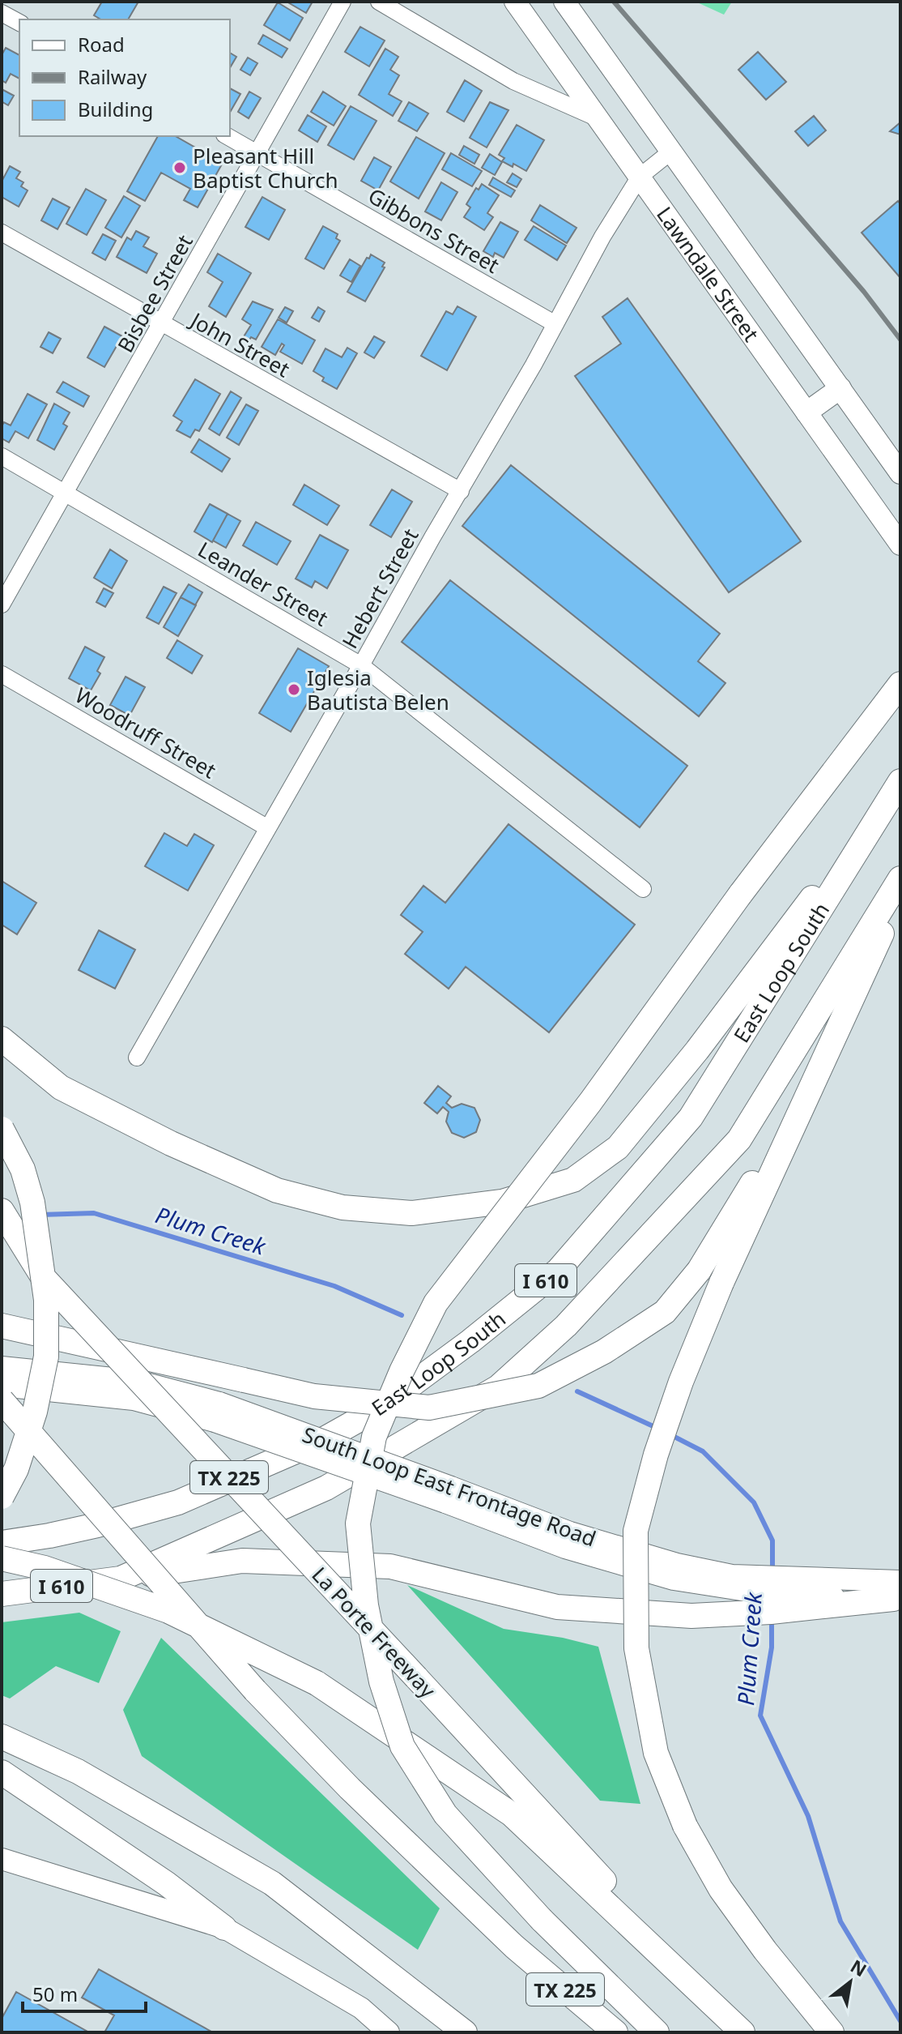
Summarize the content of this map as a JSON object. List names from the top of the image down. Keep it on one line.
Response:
{"streets":{"highway":["East Loop South","I 610","TX 225","La Porte Freeway"],"main road":["Lawndale Street","South Loop East Frontage Road"],"street":["Gibbons Street","Bisbee Street","John Street","Leander Street","Hebert Street","Woodruff Street"]},"crossings":[["Gibbons Street","Bisbee Street"],["Gibbons Street","Hebert Street"],["Lawndale Street","Hebert Street"],["Bisbee Street","John Street"],["Bisbee Street","Leander Street"],["John Street","Hebert Street"],["Leander Street","Hebert Street"],["Hebert Street","Woodruff Street"]],"water":["Plum Creek"],"places":["Pleasant Hill Baptist Church","Iglesia Bautista Belen"],"legend":["Road","Railway","Building"],"scale_bar":"50 m","north":"top right"}
